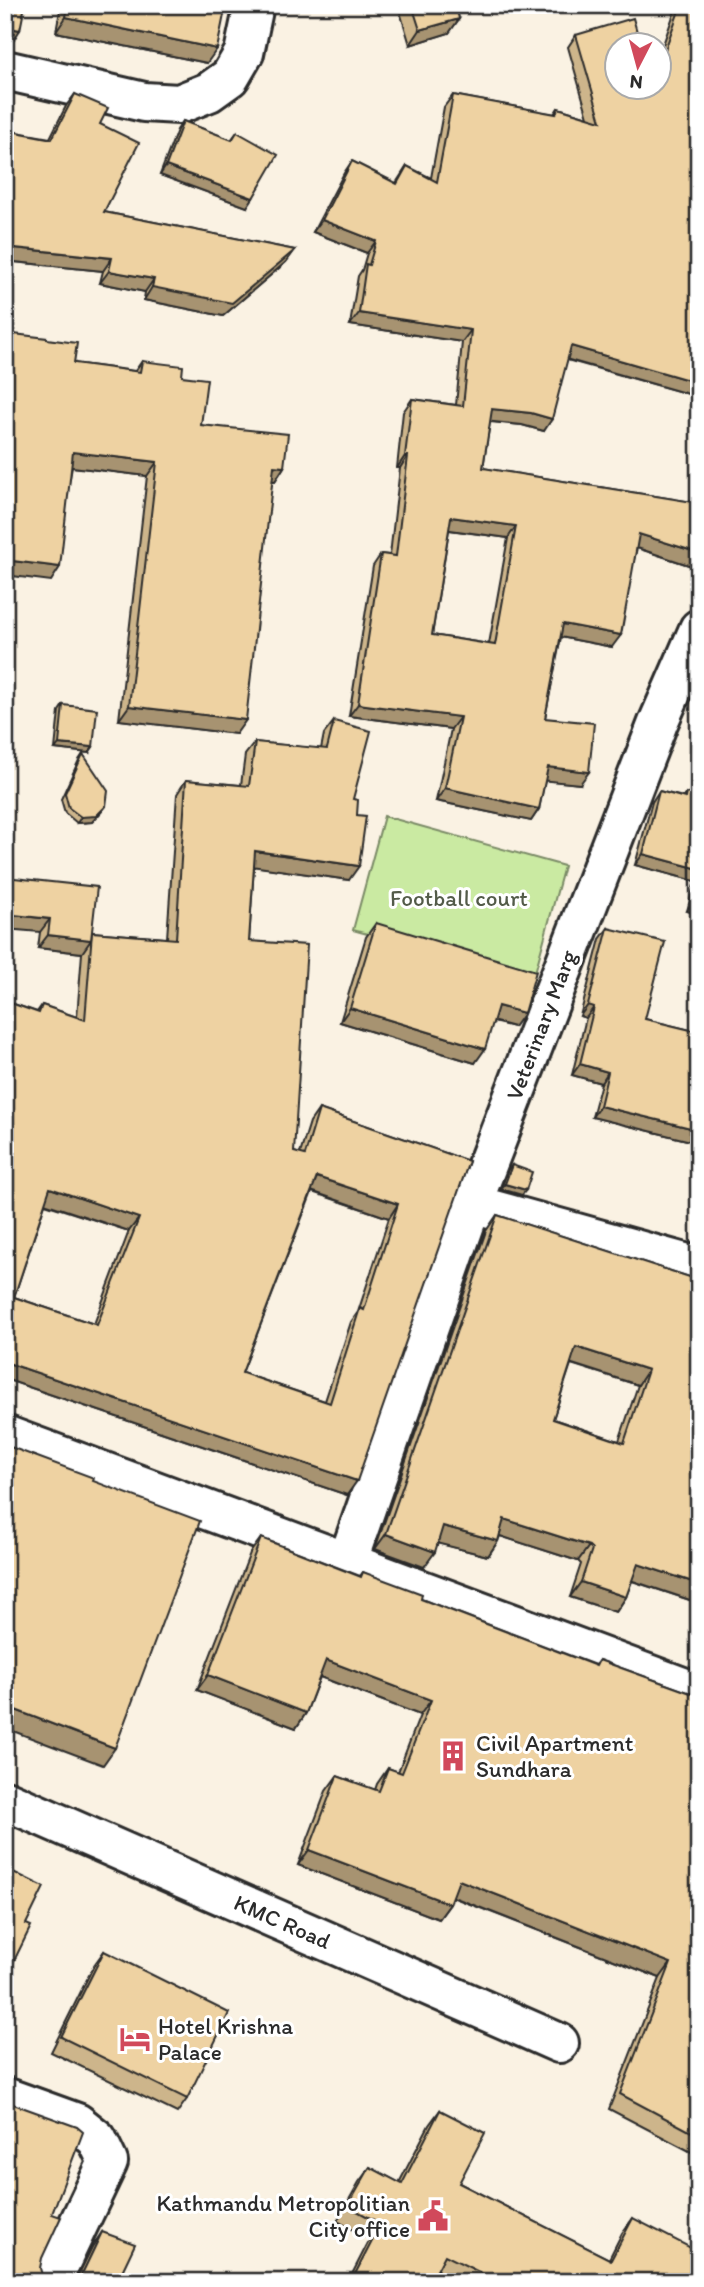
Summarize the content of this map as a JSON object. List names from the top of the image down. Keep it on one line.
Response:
{"streets":{"street":["Veterinary Marg","KMC Road"]},"parks":["Football court"],"places":{"building":["Civil Apartment Sundhara"],"hotel":["Hotel Krishna Palace"],"public building":["Kathmandu Metropolitian City office"]},"north":"bottom"}
